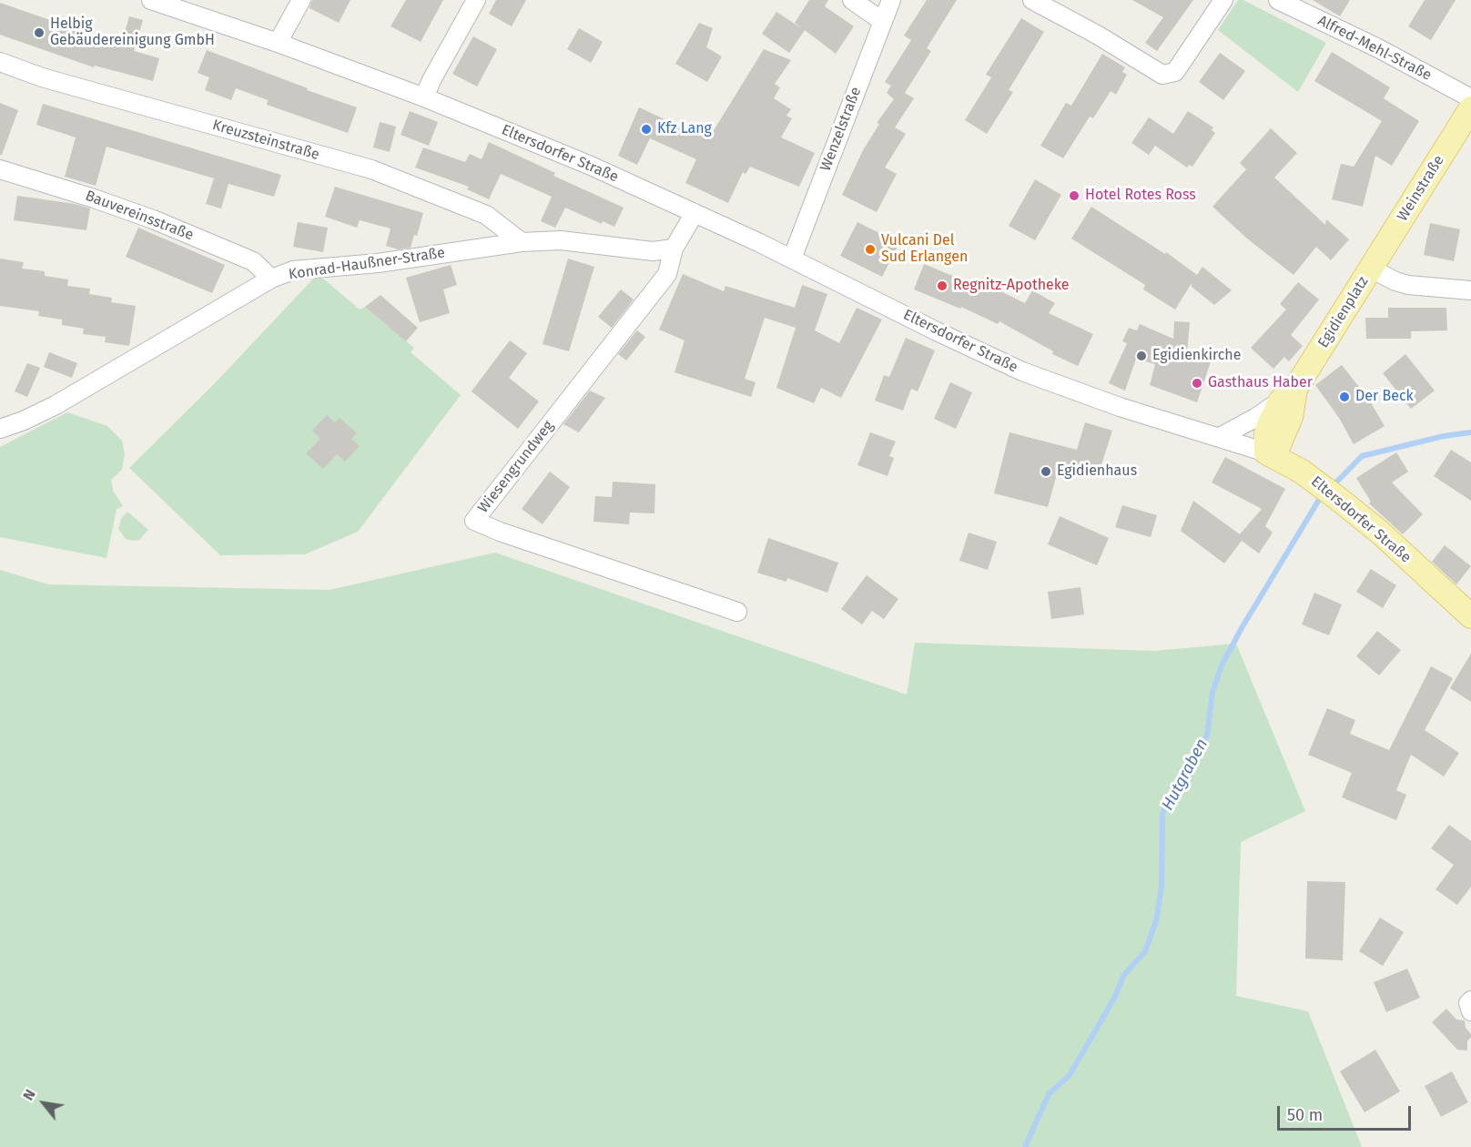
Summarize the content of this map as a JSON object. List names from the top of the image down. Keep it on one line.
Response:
{"streets":{"main road":["Eltersdorfer Straße","Weinstraße","Egidienplatz"],"street":["Alfred-Mehl-Straße","Wenzelstraße","Kreuzsteinstraße","Bauvereinsstraße","Konrad-Haußner-Straße","Wiesengrundweg"]},"crossings":[["Wenzelstraße","Eltersdorfer Straße"],["Kreuzsteinstraße","Konrad-Haußner-Straße"],["Eltersdorfer Straße","Egidienplatz"],["Eltersdorfer Straße","Wiesengrundweg"],["Weinstraße","Egidienplatz"],["Bauvereinsstraße","Konrad-Haußner-Straße"],["Konrad-Haußner-Straße","Wiesengrundweg"]],"water":["Hutgraben"],"places":["Helbig Gebäudereinigung GmbH","Kfz Lang","Hotel Rotes Ross","Vulcani Del Sud Erlangen","Regnitz-Apotheke","Egidienkirche","Gasthaus Haber","Der Beck","Egidienhaus"],"scale_bar":"50 m","north":"top left"}
